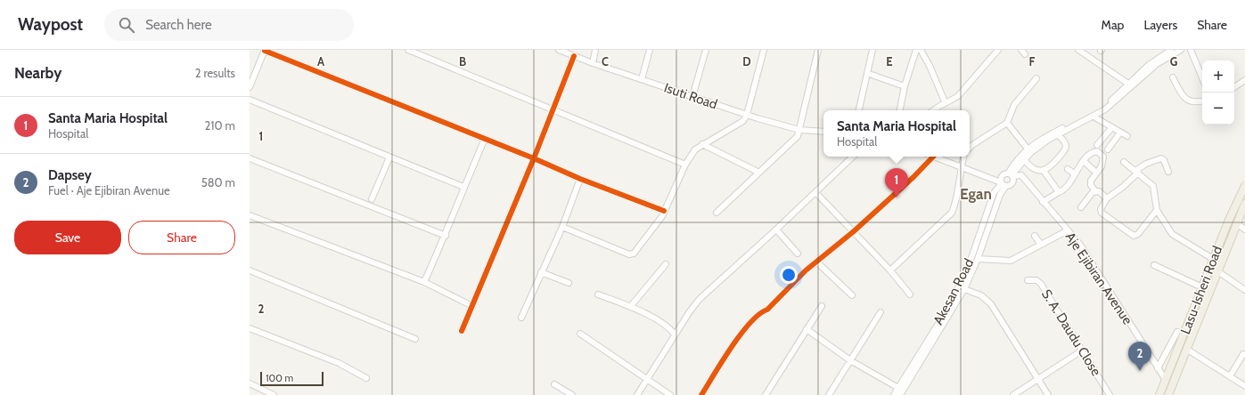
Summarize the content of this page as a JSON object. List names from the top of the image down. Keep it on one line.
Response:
{"streets":{"main road":["Lasu-Isheri Road"],"street":["Isuti Road","Aje Ejibiran Avenue","Akesan Road","S. A. Daudu Close"]},"crossings":[["Aje Ejibiran Avenue","Lasu-Isheri Road"]],"districts":["Egan"],"scale_bar":"100 m","page":{"header":"Waypost","search":"Search here","nav":["Map","Layers","Share"],"heading":["Nearby","2 results"],"map_buttons":["+","−"],"list":[{"mark":"1","name":"Santa Maria Hospital","note":"Hospital","value":"210 m"},{"mark":"2","name":"Dapsey","note":"Fuel · Aje Ejibiran Avenue","value":"580 m"}],"popup":["Santa Maria Hospital","Hospital"],"pins":["1","2"],"buttons":["Save","Share"],"scale":"100 m"},"grid":{"columns":["A","B","C","D","E","F","G"],"rows":["1","2"]}}
